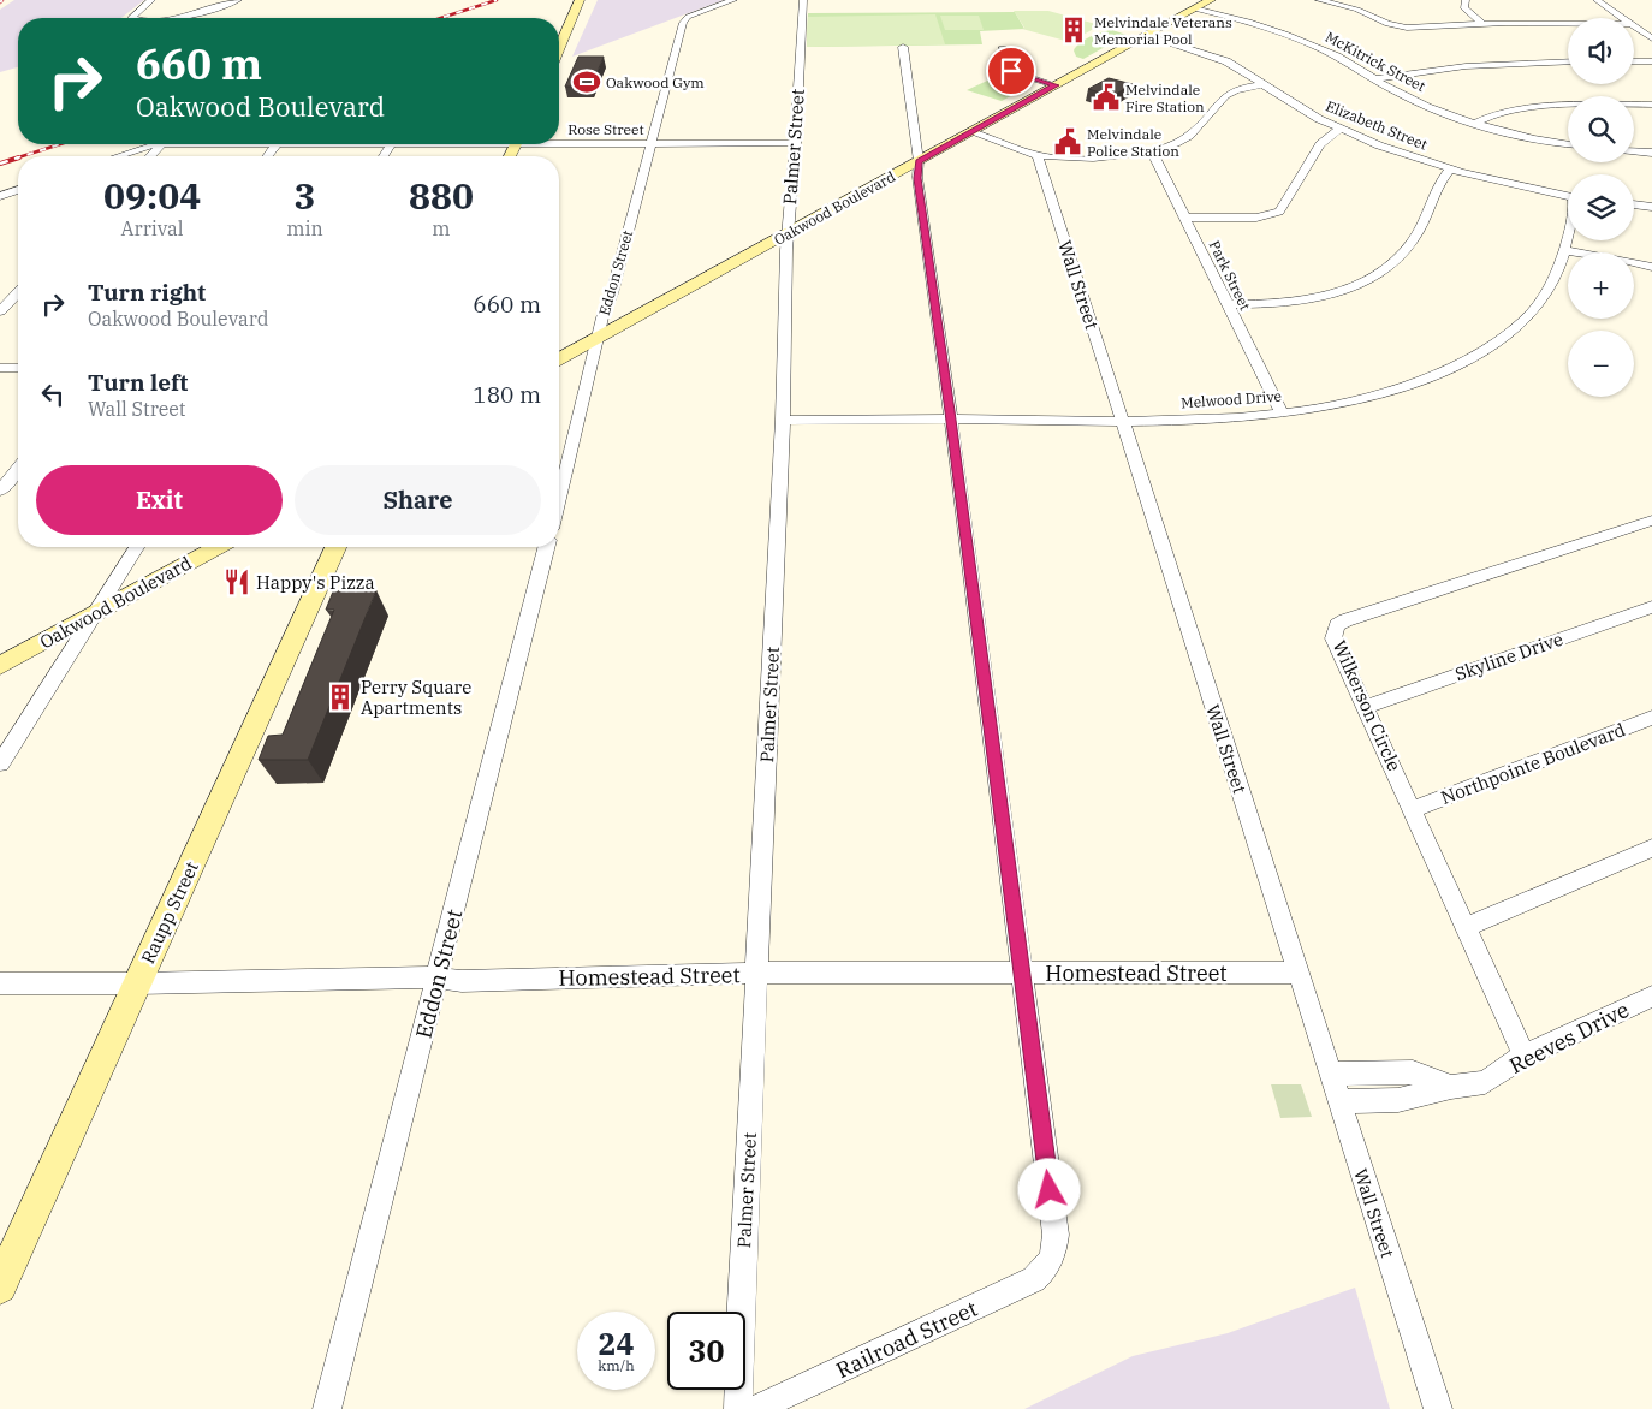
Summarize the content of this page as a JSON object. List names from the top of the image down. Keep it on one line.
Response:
{"streets":{"main road":["Oakwood Boulevard","Raupp Street"],"street":["McKitrick Street","Elizabeth Street","Rose Street","Palmer Street","Eddon Street","Park Street","Wall Street","Melwood Drive","Skyline Drive","Wilkerson Circle","Northpointe Boulevard","Homestead Street","Reeves Drive","Railroad Street"]},"crossings":[["McKitrick Street","Oakwood Boulevard"],["Elizabeth Street","Oakwood Boulevard"],["Rose Street","Palmer Street"],["Rose Street","Eddon Street"],["Palmer Street","Oakwood Boulevard"],["Palmer Street","Melwood Drive"],["Palmer Street","Homestead Street"],["Oakwood Boulevard","Eddon Street"],["Eddon Street","Homestead Street"],["Park Street","Melwood Drive"],["Wall Street","Melwood Drive"],["Wall Street","Homestead Street"],["Wall Street","Reeves Drive"],["Skyline Drive","Wilkerson Circle"],["Wilkerson Circle","Northpointe Boulevard"],["Wilkerson Circle","Reeves Drive"],["Raupp Street","Homestead Street"],["Homestead Street","Railroad Street"]],"places":{"building":["Melvindale Veterans Memorial Pool","Perry Square Apartments"],"sports":["Oakwood Gym"],"public building":["Melvindale Fire Station","Melvindale Police Station"],"restaurant":["Happy's Pizza"]},"page":{"map_buttons":["+","−"],"turn":["660 m","Oakwood Boulevard"],"eta":["09:04","Arrival","3","min","880","m"],"list":[{"name":"Turn right","note":"Oakwood Boulevard","value":"660 m"},{"name":"Turn left","note":"Wall Street","value":"180 m"}],"buttons":["Exit","Share"],"speed":"24 km/h","limit":"30"}}
